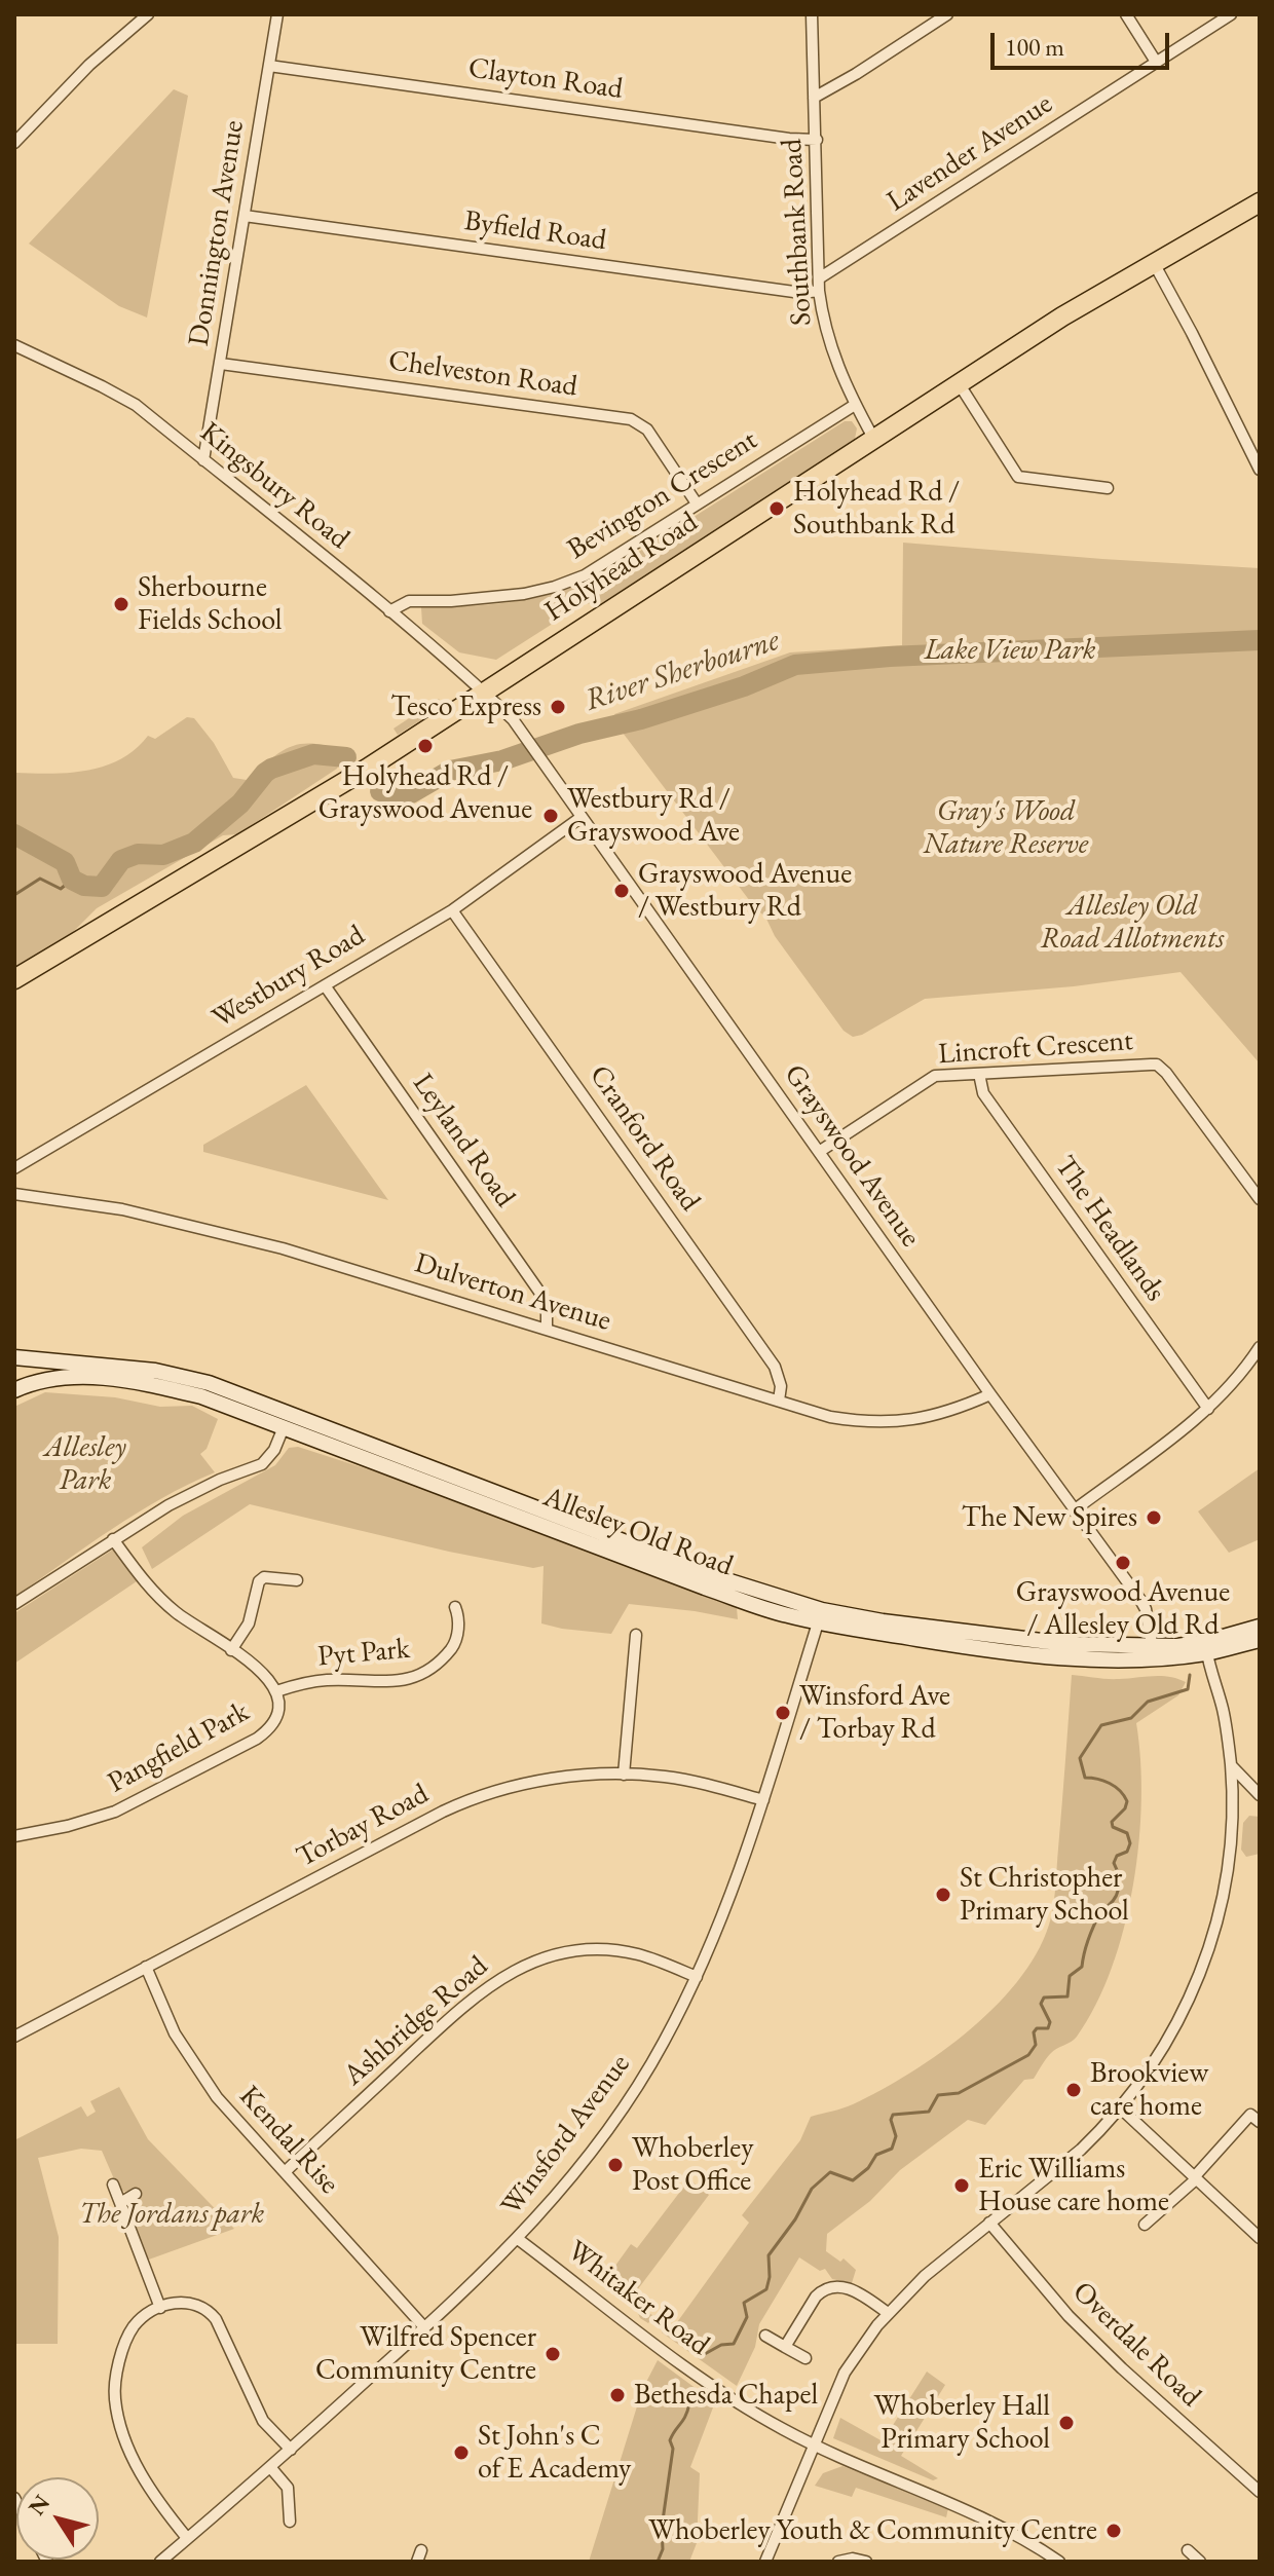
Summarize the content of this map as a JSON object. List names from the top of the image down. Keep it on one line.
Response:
{"streets":{"highway":["Holyhead Road"],"main road":["Allesley Old Road"],"street":["Clayton Road","Lavender Avenue","Byfield Road","Southbank Road","Donnington Avenue","Chelveston Road","Kingsbury Road","Bevington Crescent","Westbury Road","Lincroft Crescent","Cranford Road","Leyland Road","Grayswood Avenue","The Headlands","Dulverton Avenue","Pyt Park","Pangfield Park","Torbay Road","Ashbridge Road","Winsford Avenue","Kendal Rise","Whitaker Road","Overdale Road"]},"crossings":[["Clayton Road","Southbank Road"],["Clayton Road","Donnington Avenue"],["Lavender Avenue","Southbank Road"],["Byfield Road","Southbank Road"],["Byfield Road","Donnington Avenue"],["Southbank Road","Bevington Crescent"],["Southbank Road","Holyhead Road"],["Donnington Avenue","Chelveston Road"],["Donnington Avenue","Kingsbury Road"],["Chelveston Road","Bevington Crescent"],["Kingsbury Road","Bevington Crescent"],["Kingsbury Road","Holyhead Road"],["Kingsbury Road","Grayswood Avenue"],["Holyhead Road","Grayswood Avenue"],["Westbury Road","Cranford Road"],["Westbury Road","Leyland Road"],["Westbury Road","Grayswood Avenue"],["Lincroft Crescent","Grayswood Avenue"],["Lincroft Crescent","The Headlands"],["Cranford Road","Dulverton Avenue"],["Leyland Road","Dulverton Avenue"],["Grayswood Avenue","Dulverton Avenue"],["Grayswood Avenue","Allesley Old Road"],["Allesley Old Road","Winsford Avenue"],["Pyt Park","Pangfield Park"],["Torbay Road","Winsford Avenue"],["Torbay Road","Kendal Rise"],["Ashbridge Road","Winsford Avenue"],["Ashbridge Road","Kendal Rise"],["Winsford Avenue","Kendal Rise"],["Winsford Avenue","Whitaker Road"]],"water":["River Sherbourne"],"parks":["Lake View Park","Gray's Wood Nature Reserve","Allesley Old Road Allotments","Allesley Park","The Jordans park"],"places":["Holyhead Rd / Southbank Rd","Sherbourne Fields School","Tesco Express","Holyhead Rd / Grayswood Avenue","Westbury Rd / Grayswood Ave","Grayswood Avenue / Westbury Rd","The New Spires","Grayswood Avenue / Allesley Old Rd","Winsford Ave / Torbay Rd","St Christopher Primary School","Brookview care home","Whoberley Post Office","Eric Williams House care home","Wilfred Spencer Community Centre","Bethesda Chapel","Whoberley Hall Primary School","St John's C of E Academy","Whoberley Youth & Community Centre"],"scale_bar":"100 m","north":"top left"}
